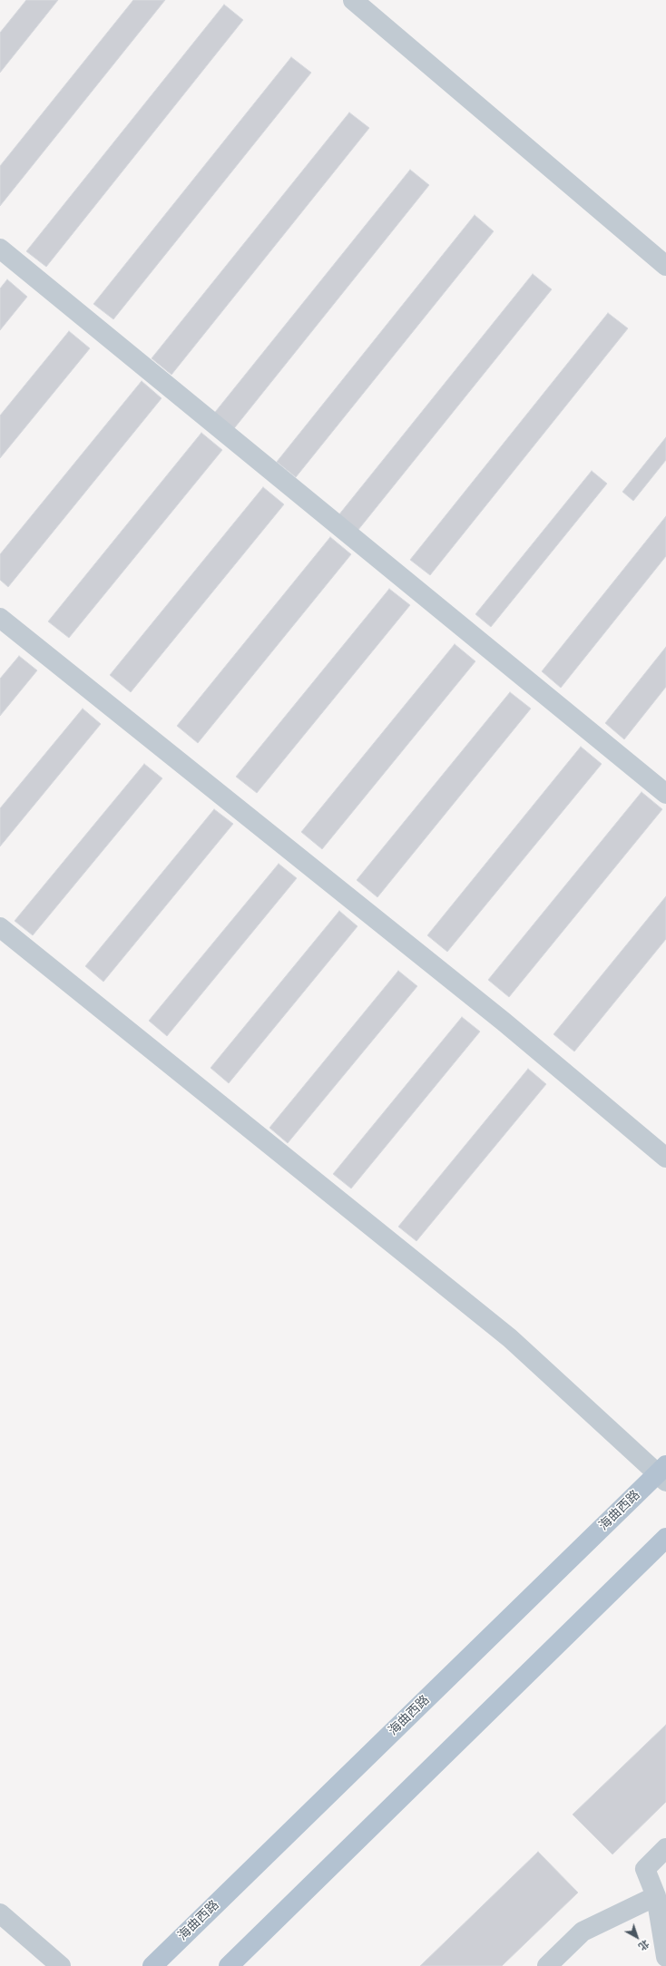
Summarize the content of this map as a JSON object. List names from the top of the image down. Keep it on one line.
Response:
{"streets":{"main road":["海曲西路"]},"north":"bottom right"}
